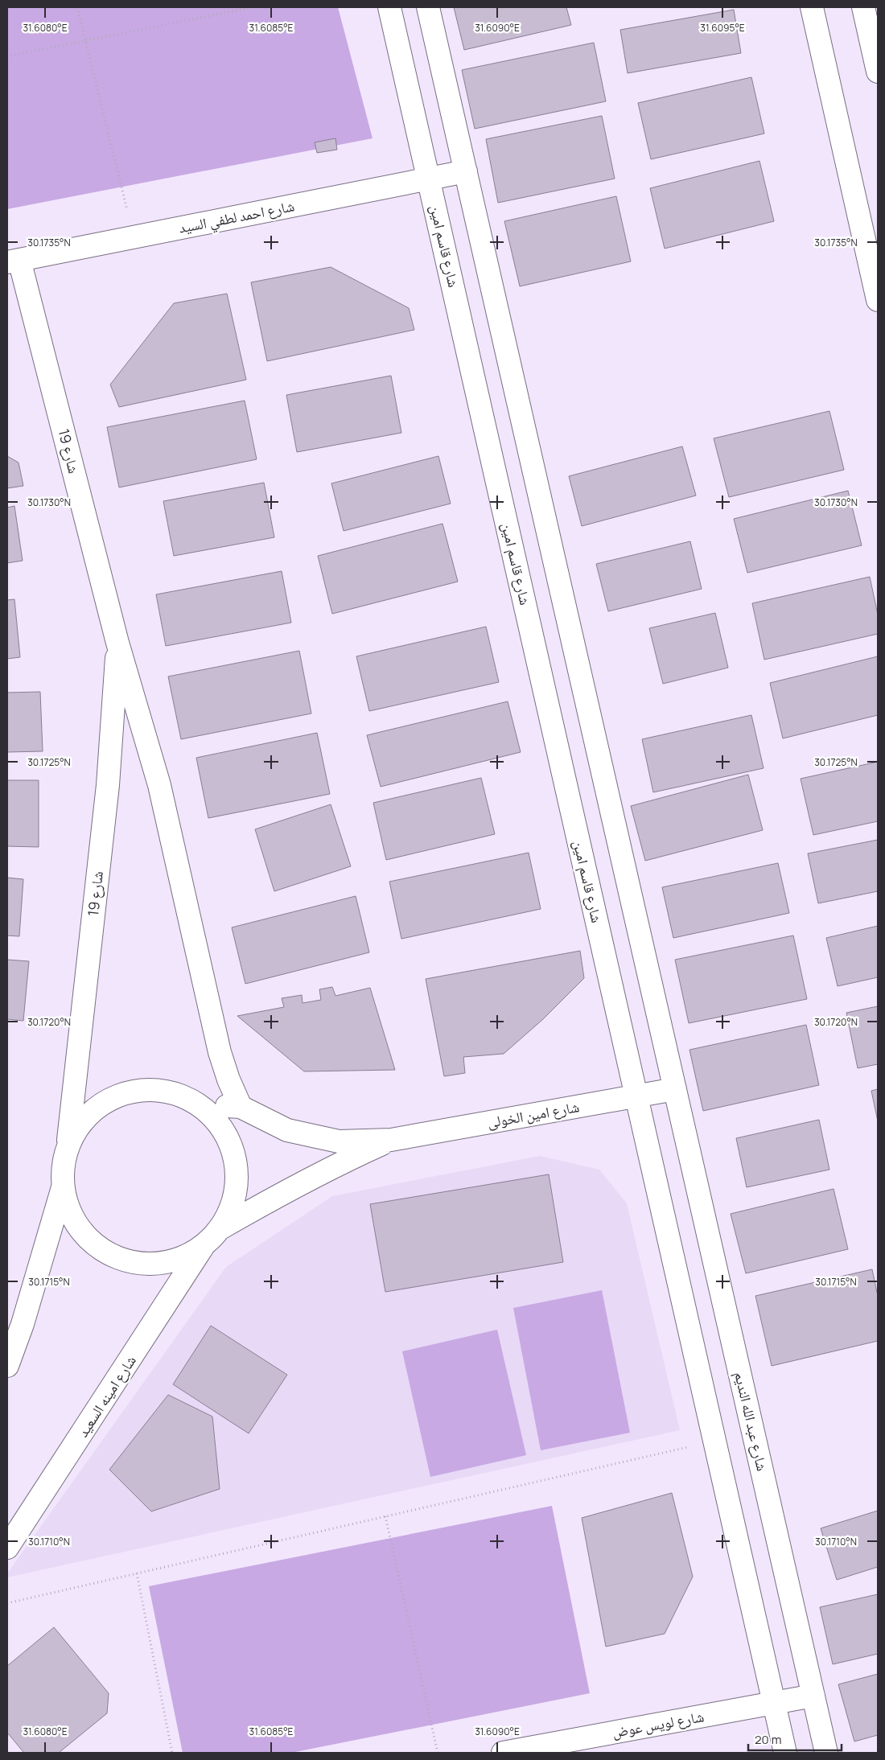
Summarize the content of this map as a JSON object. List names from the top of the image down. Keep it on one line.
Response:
{"streets":{"street":["شارع احمد لطفي السيد","شارع قاسم امين","شارع 19","شارع امين الخولى","شارع امينه السعيد","شارع عبد الله النديم","شارع لويس عوض"]},"crossings":[["شارع احمد لطفي السيد","شارع قاسم امين"],["شارع احمد لطفي السيد","شارع 19"],["شارع قاسم امين","شارع امين الخولى"],["شارع 19","شارع امين الخولى"],["شارع امين الخولى","شارع امينه السعيد"],["شارع امين الخولى","شارع عبد الله النديم"],["شارع عبد الله النديم","شارع لويس عوض"]],"scale_bar":"20 m","coordinates":["31.6080°E","31.6085°E","31.6090°E","31.6095°E","30.1735°N","30.1730°N","30.1725°N","30.1720°N","30.1715°N","30.1710°N"]}
